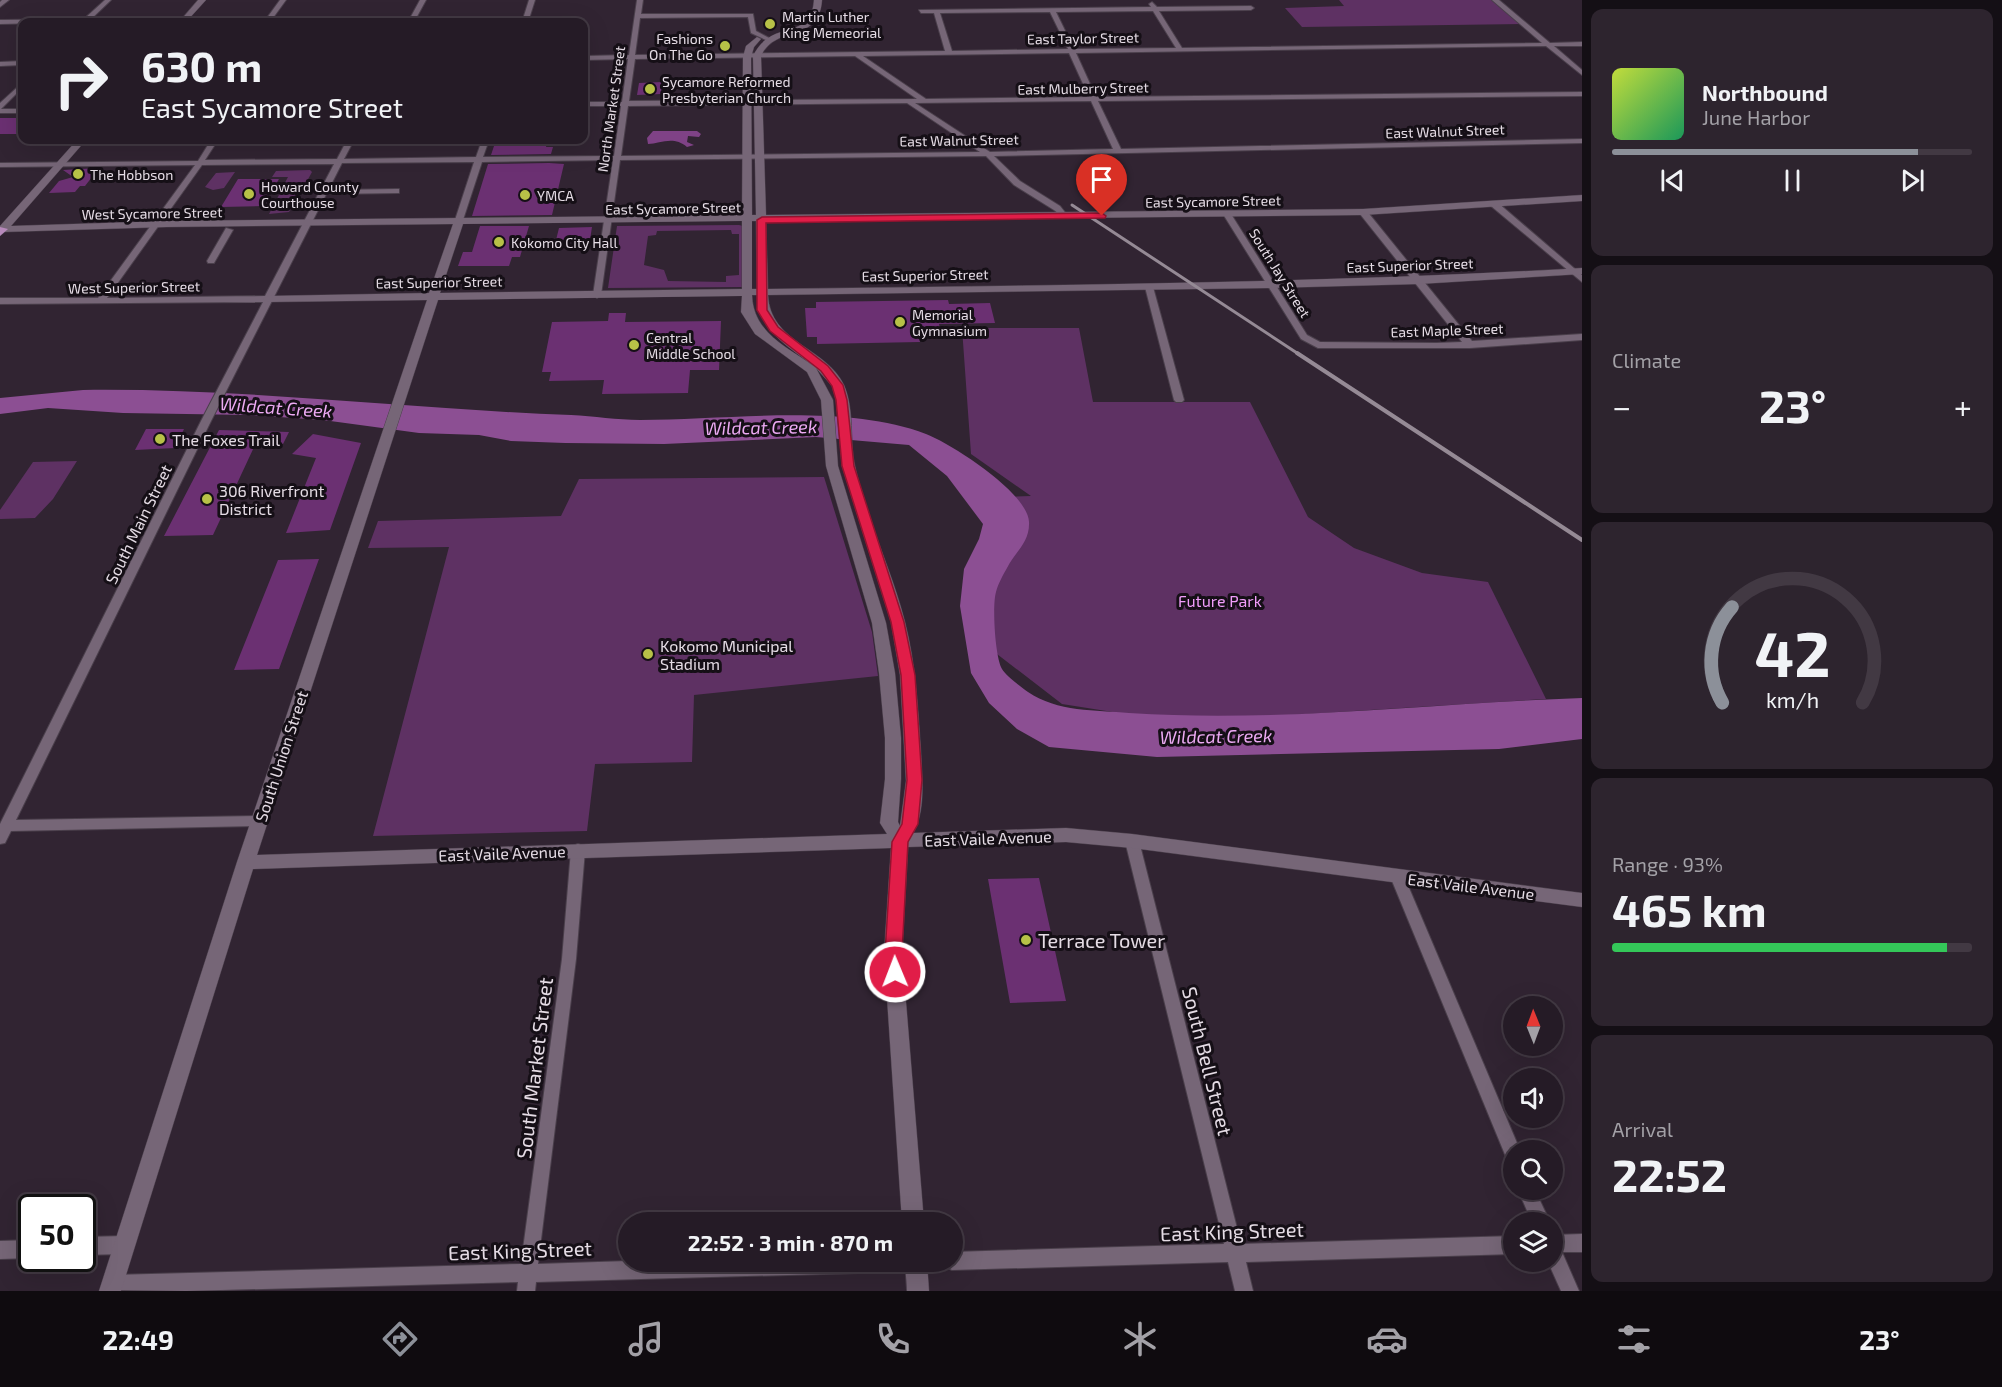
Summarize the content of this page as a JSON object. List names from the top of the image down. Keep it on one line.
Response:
{"streets":{"main road":["East Sycamore Street","West Sycamore Street","East Superior Street","South Union Street","East Vaile Avenue"],"street":["East Taylor Street","East Mulberry Street","North Market Street","East Walnut Street","South Jay Street","West Superior Street","East Maple Street","South Main Street","South Bell Street","South Market Street","East King Street"]},"crossings":[["East Taylor Street","North Market Street"],["East Mulberry Street","North Market Street"],["North Market Street","East Walnut Street"],["North Market Street","East Sycamore Street"],["East Walnut Street","South Main Street"],["East Sycamore Street","West Sycamore Street"],["East Sycamore Street","South Jay Street"],["East Sycamore Street","South Main Street"],["East Sycamore Street","South Union Street"],["West Sycamore Street","South Main Street"],["East Superior Street","South Jay Street"],["East Superior Street","West Superior Street"],["East Superior Street","South Main Street"],["East Superior Street","South Union Street"],["South Jay Street","East Maple Street"],["West Superior Street","South Main Street"],["South Union Street","East Vaile Avenue"],["South Union Street","East King Street"],["East Vaile Avenue","South Bell Street"],["East Vaile Avenue","South Market Street"],["South Bell Street","East King Street"],["South Market Street","East King Street"]],"water":["Wildcat Creek"],"parks":["Future Park"],"places":["Martin Luther King Memeorial","Fashions On The Go","Sycamore Reformed Presbyterian Church","The Hobbson","Howard County Courthouse","YMCA","Kokomo City Hall","Memorial Gymnasium","Central Middle School","The Foxes Trail","306 Riverfront District","Kokomo Municipal Stadium","Terrace Tower"],"north":"top","page":{"turn":["630 m","East Sycamore Street"],"song":["Northbound","June Harbor"],"tile":["Climate",["Range · 93%","465 km"],["Arrival","22:52"]],"heat":["−","23°","+"],"limit":"50","trip":"22:52 · 3 min · 870 m","tabs":["22:49","23°"],"gauge":["42","km/h"]}}
